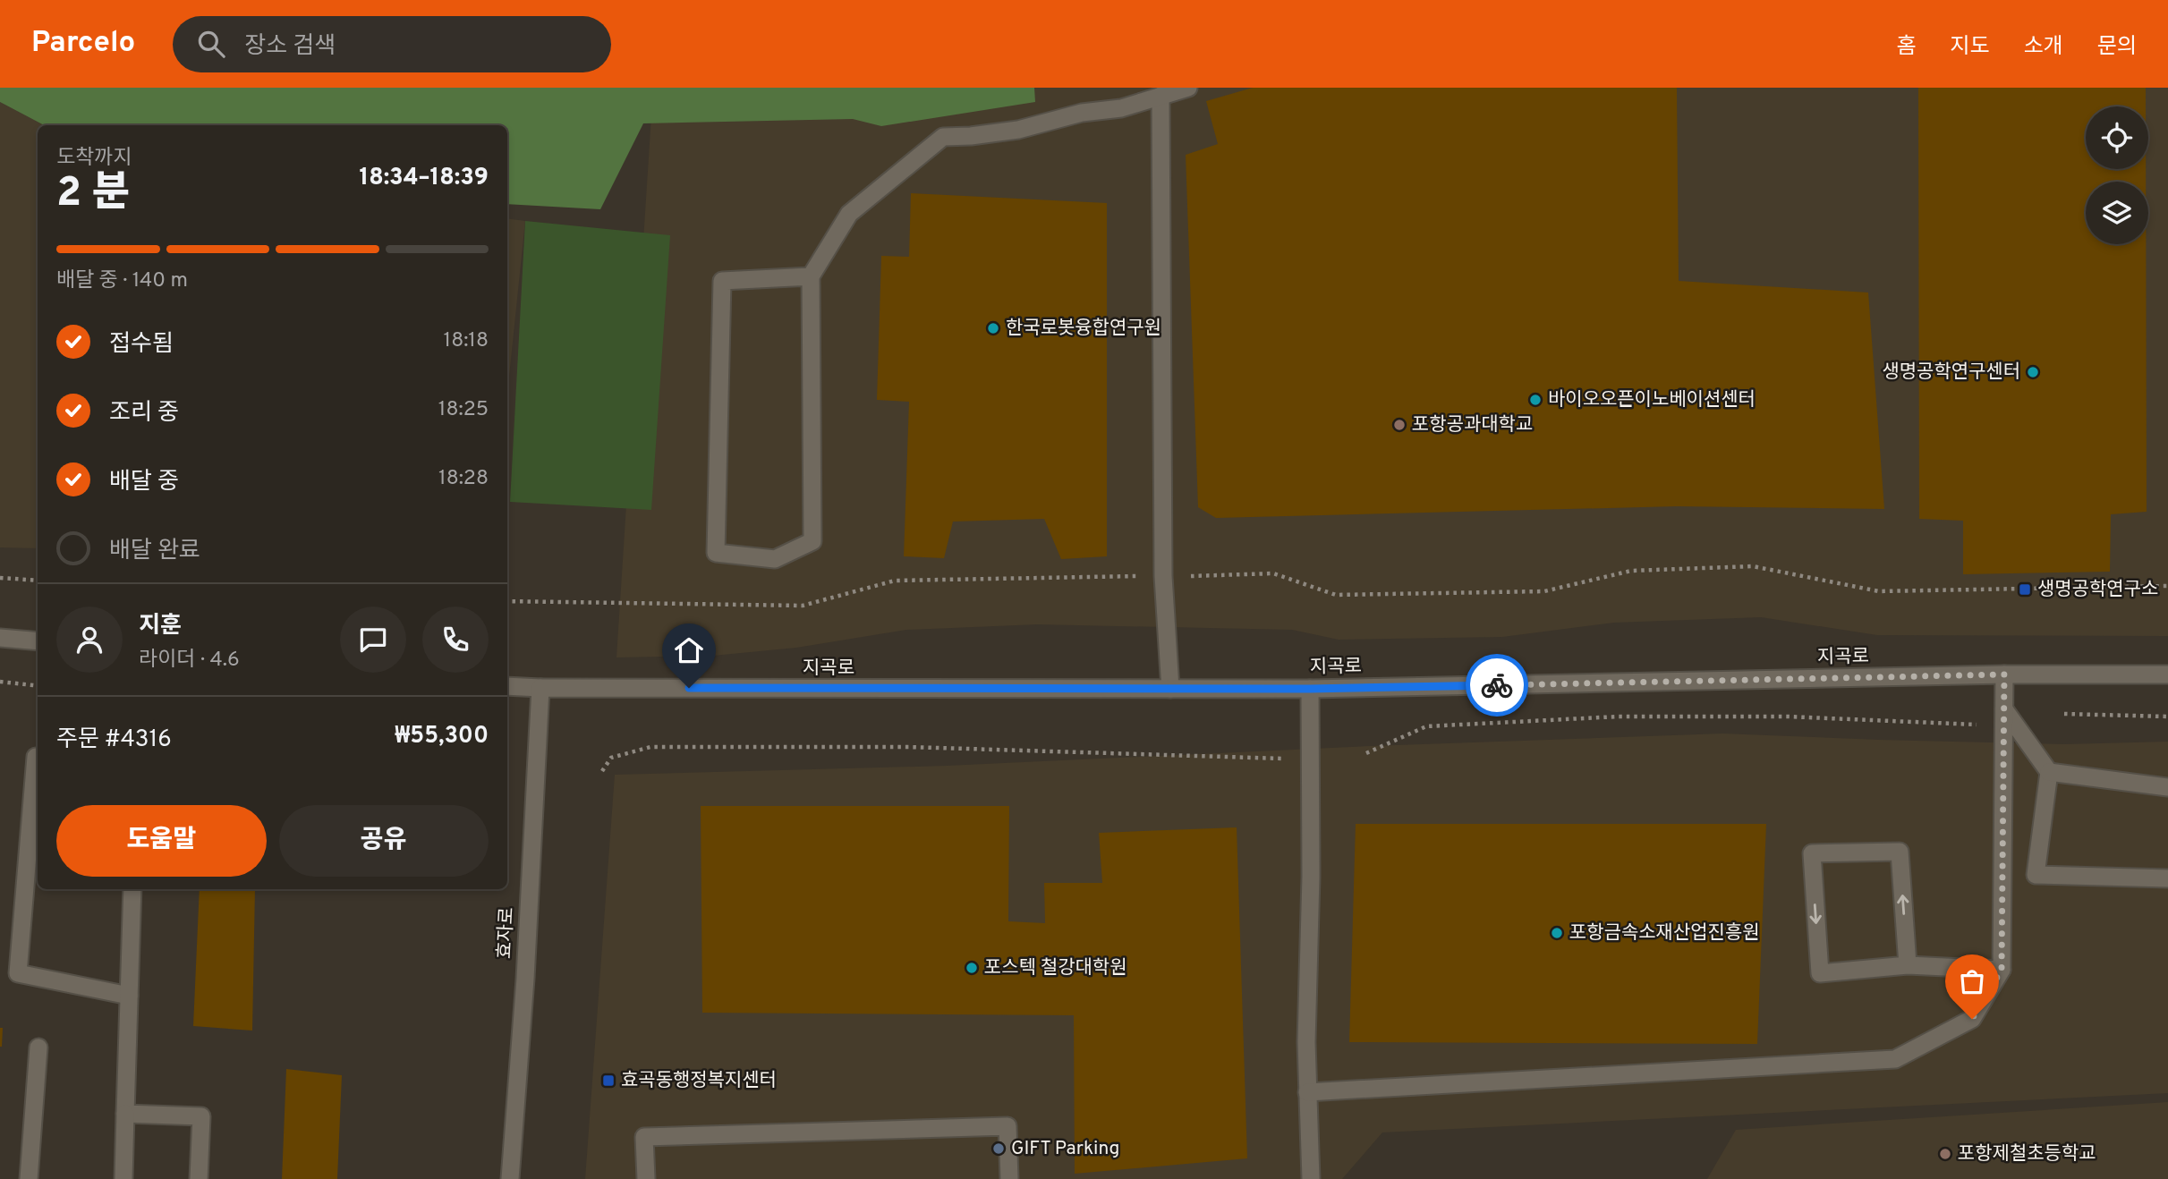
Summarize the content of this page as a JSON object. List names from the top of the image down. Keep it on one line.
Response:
{"streets":{"street":["지곡로","효자로"]},"crossings":[["지곡로","효자로"]],"places":{"other":["한국로봇융합연구원","생명공학연구센터","바이오오픈이노베이션센터","포항공과대학교","포항금속소재산업진흥원","포스텍 철강대학원","GIFT Parking","포항제철초등학교"],"transit":["생명공학연구소","효곡동행정복지센터"]},"page":{"header":"Parcelo","search":"장소 검색","nav":["홈","지도","소개","문의"],"heading":["2 분","도착까지","18:34–18:39"],"panel":["지훈","라이더 · 4.6","주문 #4316","₩55,300"],"bar":"배달 중 · 140 m","list":[["접수됨","18:18"],["조리 중","18:25"],["배달 중","18:28"],"배달 완료"],"buttons":["도움말","공유"]}}
